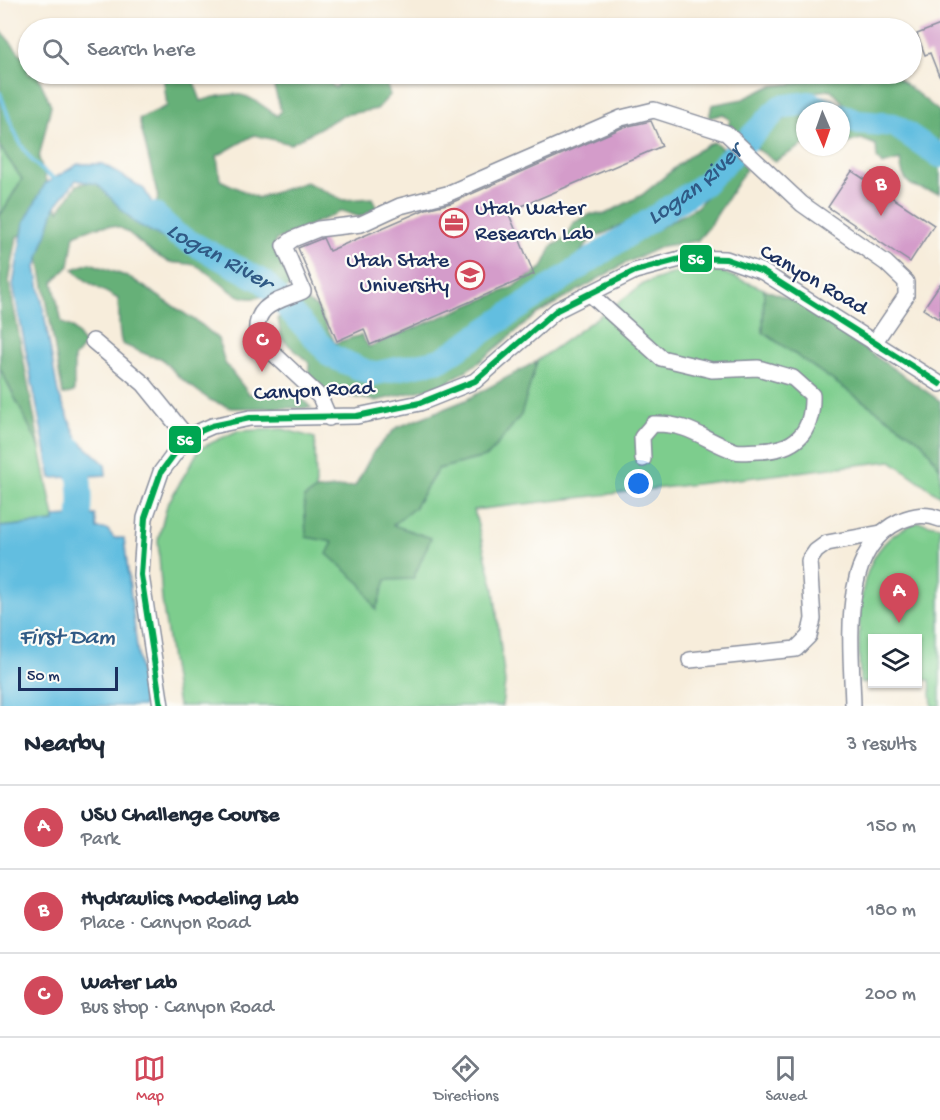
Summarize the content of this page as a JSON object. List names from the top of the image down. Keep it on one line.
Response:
{"streets":{"street":["Canyon Road"]},"water":["Logan River","First Dam"],"places":{"office":["Utah Water Research Lab"],"school or university":["Utah State University"]},"lines":["transit line 56"],"scale_bar":"50 m","north":"bottom","page":{"search":"Search here","pins":["B","C","A"],"scale":"50 m","heading":["Nearby","3 results"],"list":[{"mark":"A","name":"USU Challenge Course","note":"Park","value":"150 m"},{"mark":"B","name":"Hydraulics Modeling Lab","note":"Place · Canyon Road","value":"180 m"},{"mark":"C","name":"Water Lab","note":"Bus stop · Canyon Road","value":"200 m"}],"nav":["Map","Directions","Saved"]}}
